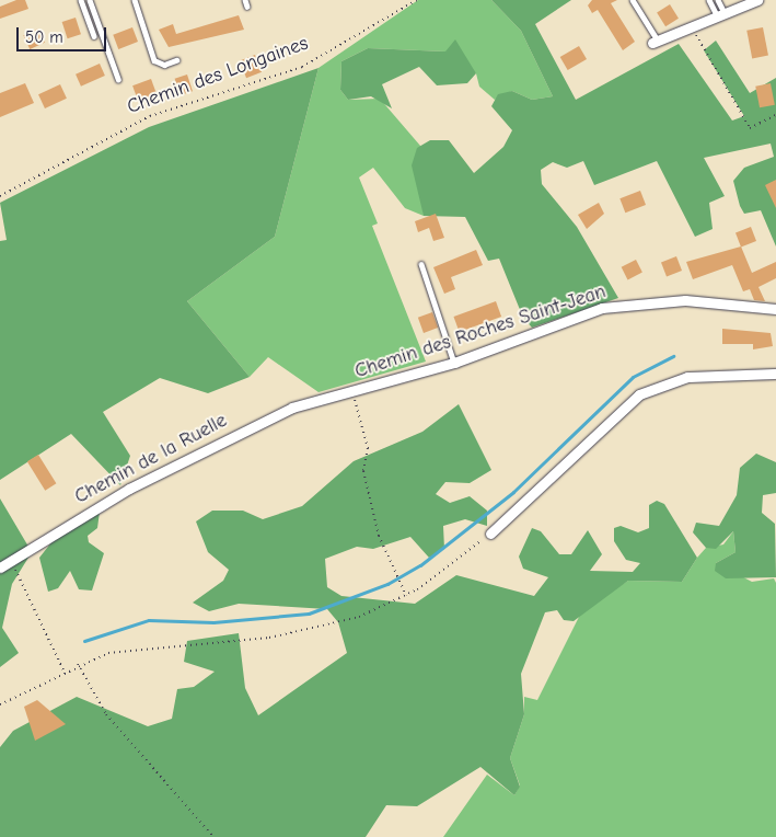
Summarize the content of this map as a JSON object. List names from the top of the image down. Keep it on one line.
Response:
{"streets":{"street":["Chemin des Roches Saint-Jean","Chemin de la Ruelle"],"path":["Chemin des Longaines"]},"crossings":[["Chemin des Roches Saint-Jean","Chemin de la Ruelle"]],"scale_bar":"50 m"}
